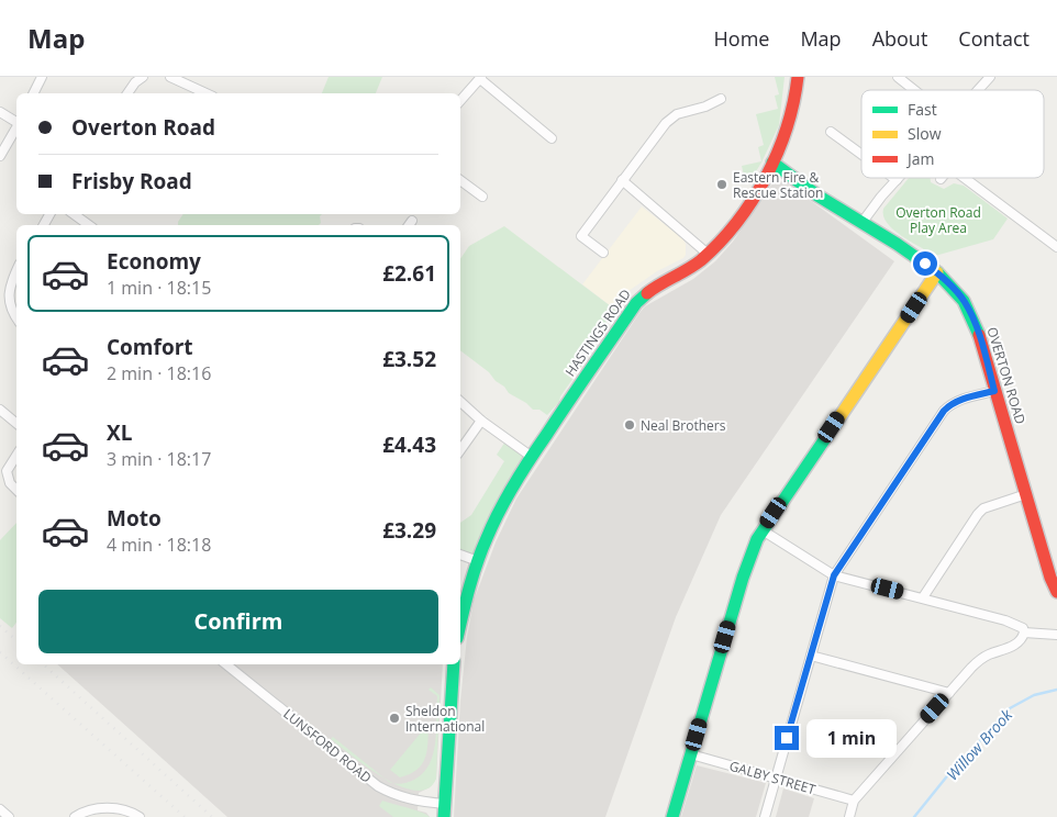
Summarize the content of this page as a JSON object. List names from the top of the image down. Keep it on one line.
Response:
{"streets":{"street":["HASTINGS ROAD","OVERTON ROAD","LUNSFORD ROAD","GALBY STREET"]},"crossings":[["HASTINGS ROAD","OVERTON ROAD"]],"water":["Willow Brook"],"parks":["Overton Road Play Area"],"places":["Eastern Fire & Rescue Station","Neal Brothers","Sheldon International"],"legend":["Fast","Slow","Jam"],"page":{"header":"Map","nav":["Home","Map","About","Contact"],"banner":["Overton Road","Frisby Road"],"list":[{"name":"Economy","note":"1 min · 18:15","value":"£2.61"},{"name":"Comfort","note":"2 min · 18:16","value":"£3.52"},{"name":"XL","note":"3 min · 18:17","value":"£4.43"},{"name":"Moto","note":"4 min · 18:18","value":"£3.29"}],"buttons":"Confirm","bubble":"1 min"}}
